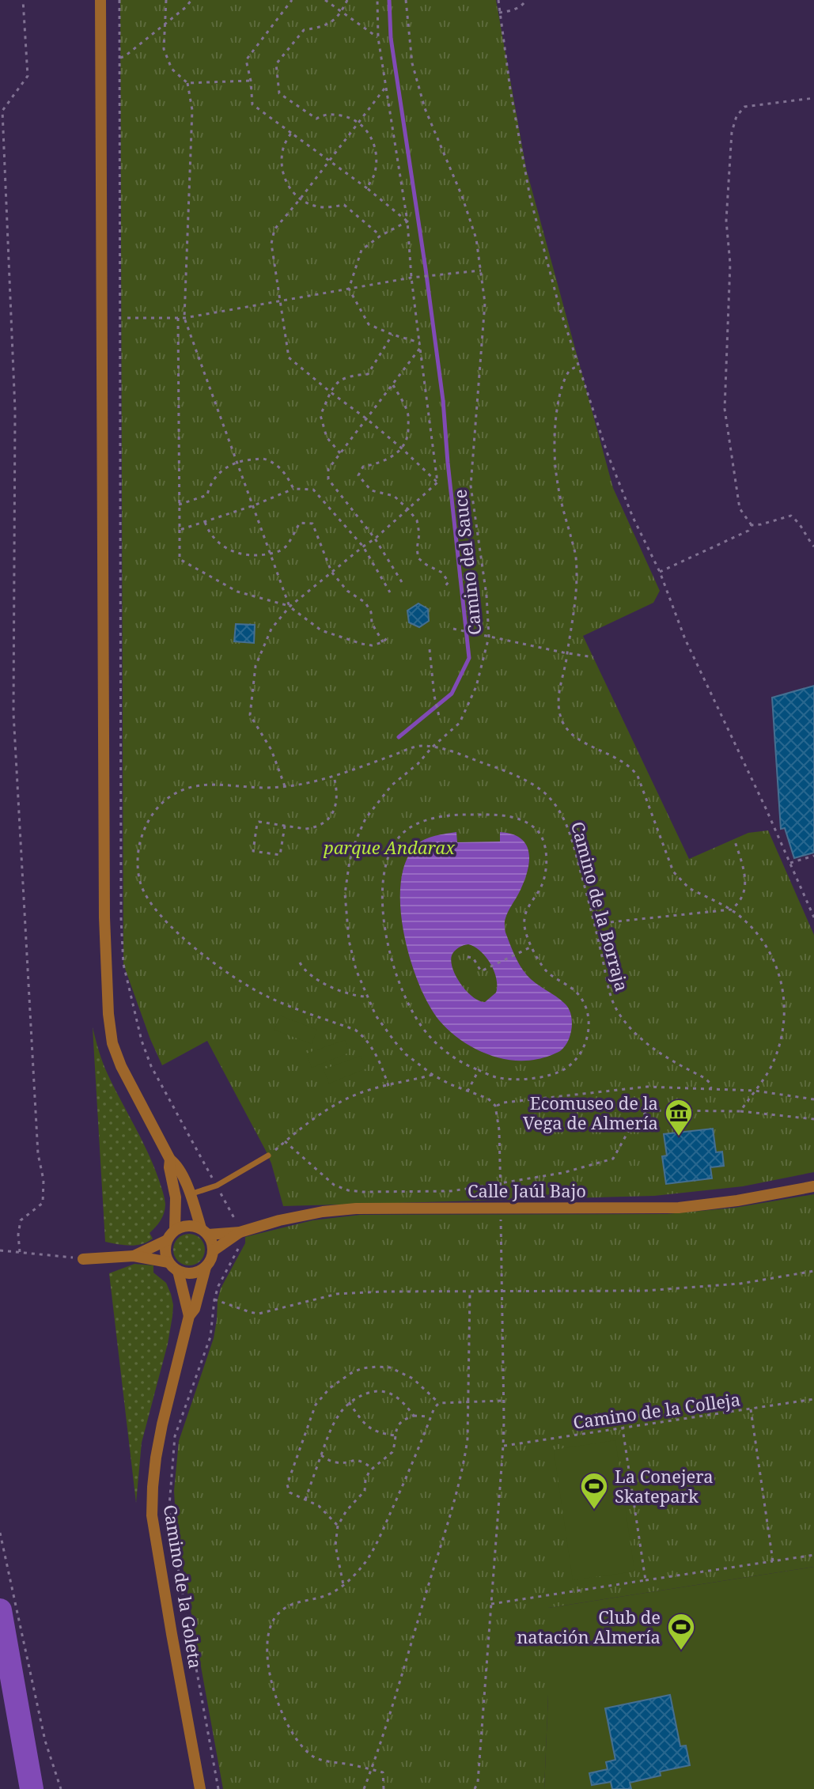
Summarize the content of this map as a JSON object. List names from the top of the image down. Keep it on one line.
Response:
{"streets":{"street":["Calle Jaúl Bajo","Camino de la Goleta"],"path":["Camino del Sauce","Camino de la Borraja","Camino de la Colleja"]},"crossings":[["Camino del Sauce","Camino de la Borraja"],["Calle Jaúl Bajo","Camino de la Goleta"]],"parks":["parque Andarax"],"places":{"museum":["Ecomuseo de la Vega de Almería"],"sports":["La Conejera Skatepark","Club de natación Almería"]}}
